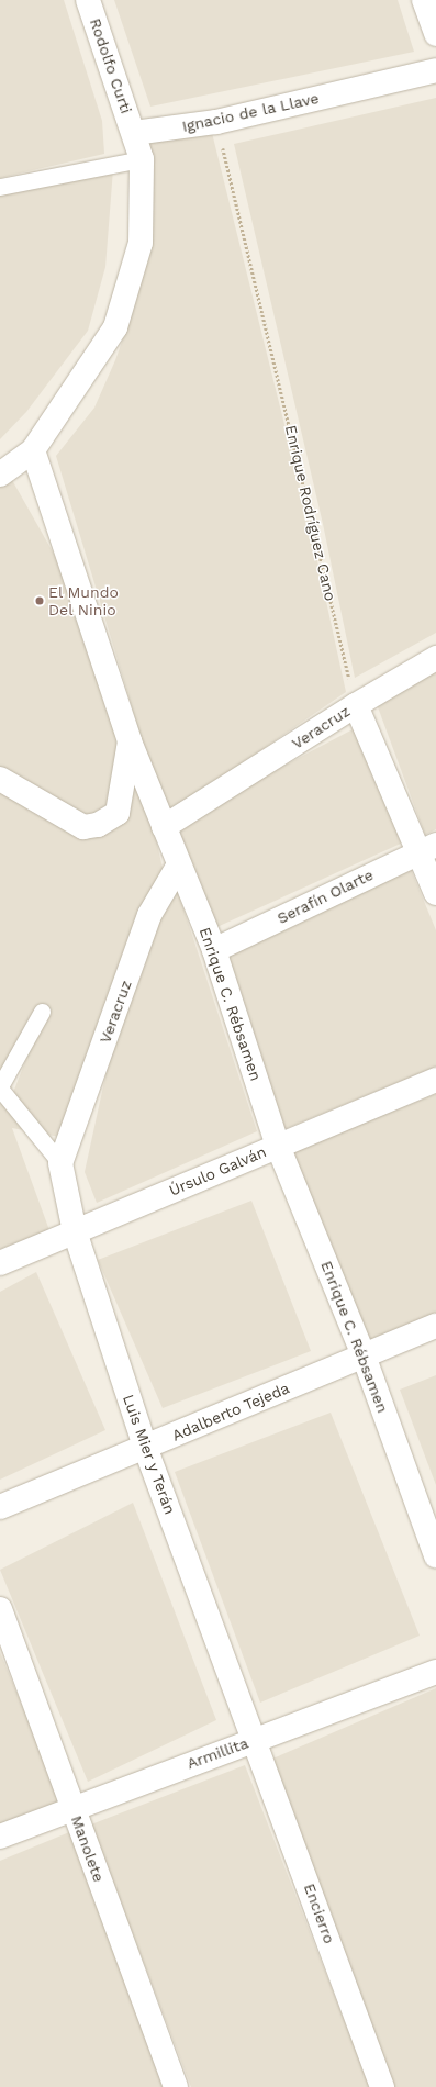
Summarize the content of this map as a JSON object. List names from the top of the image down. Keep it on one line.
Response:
{"streets":{"street":["Rodolfo Curti","Ignacio de la Llave","Veracruz","Serafín Olarte","Enrique C. Rébsamen","Úrsulo Galván","Adalberto Tejeda","Luis Mier y Terán","Armillita","Manolete","Encierro"],"path":["Enrique Rodríguez Cano"]},"crossings":[["Rodolfo Curti","Ignacio de la Llave"],["Ignacio de la Llave","Enrique Rodríguez Cano"],["Enrique Rodríguez Cano","Veracruz"],["Veracruz","Enrique C. Rébsamen"],["Veracruz","Luis Mier y Terán"],["Serafín Olarte","Enrique C. Rébsamen"],["Enrique C. Rébsamen","Úrsulo Galván"],["Enrique C. Rébsamen","Adalberto Tejeda"],["Úrsulo Galván","Luis Mier y Terán"],["Adalberto Tejeda","Luis Mier y Terán"],["Luis Mier y Terán","Armillita"],["Luis Mier y Terán","Encierro"],["Armillita","Manolete"],["Armillita","Encierro"]],"places":["El Mundo Del Ninio"]}
